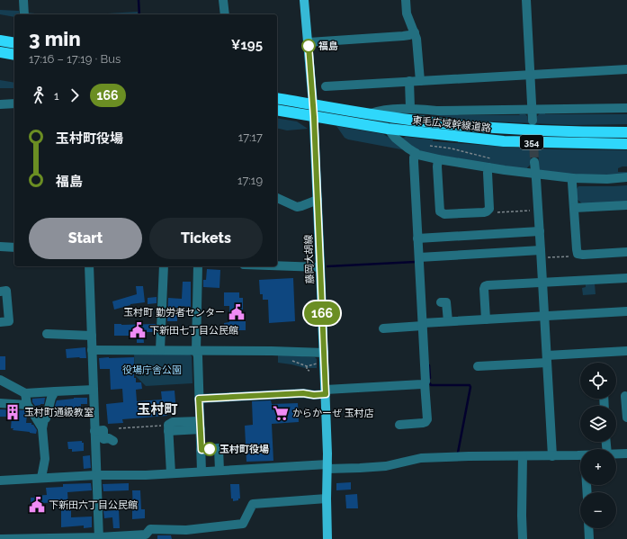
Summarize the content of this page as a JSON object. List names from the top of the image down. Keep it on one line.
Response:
{"streets":{"highway":["東毛広域幹線道路","354"],"main road":["藤岡大胡線"]},"crossings":[["東毛広域幹線道路","藤岡大胡線"]],"districts":["玉村町"],"parks":["役場庁舎公園"],"places":{"other":["福島","玉村町役場"],"public building":["玉村町 勤労者センター","下新田七丁目公民館","下新田六丁目公民館"],"building":["玉村町通級教室"],"supermarket":["からかーぜ 玉村店"]},"lines":["bus line 166"],"page":{"on_map":"166","heading":["3 min","17:16 – 17:19 · Bus","¥195"],"legs":["1","166"],"list":[{"name":"玉村町役場","value":"17:17"},{"name":"福島","value":"17:19"}],"buttons":["Start","Tickets"],"map_buttons":["+","−"]}}
